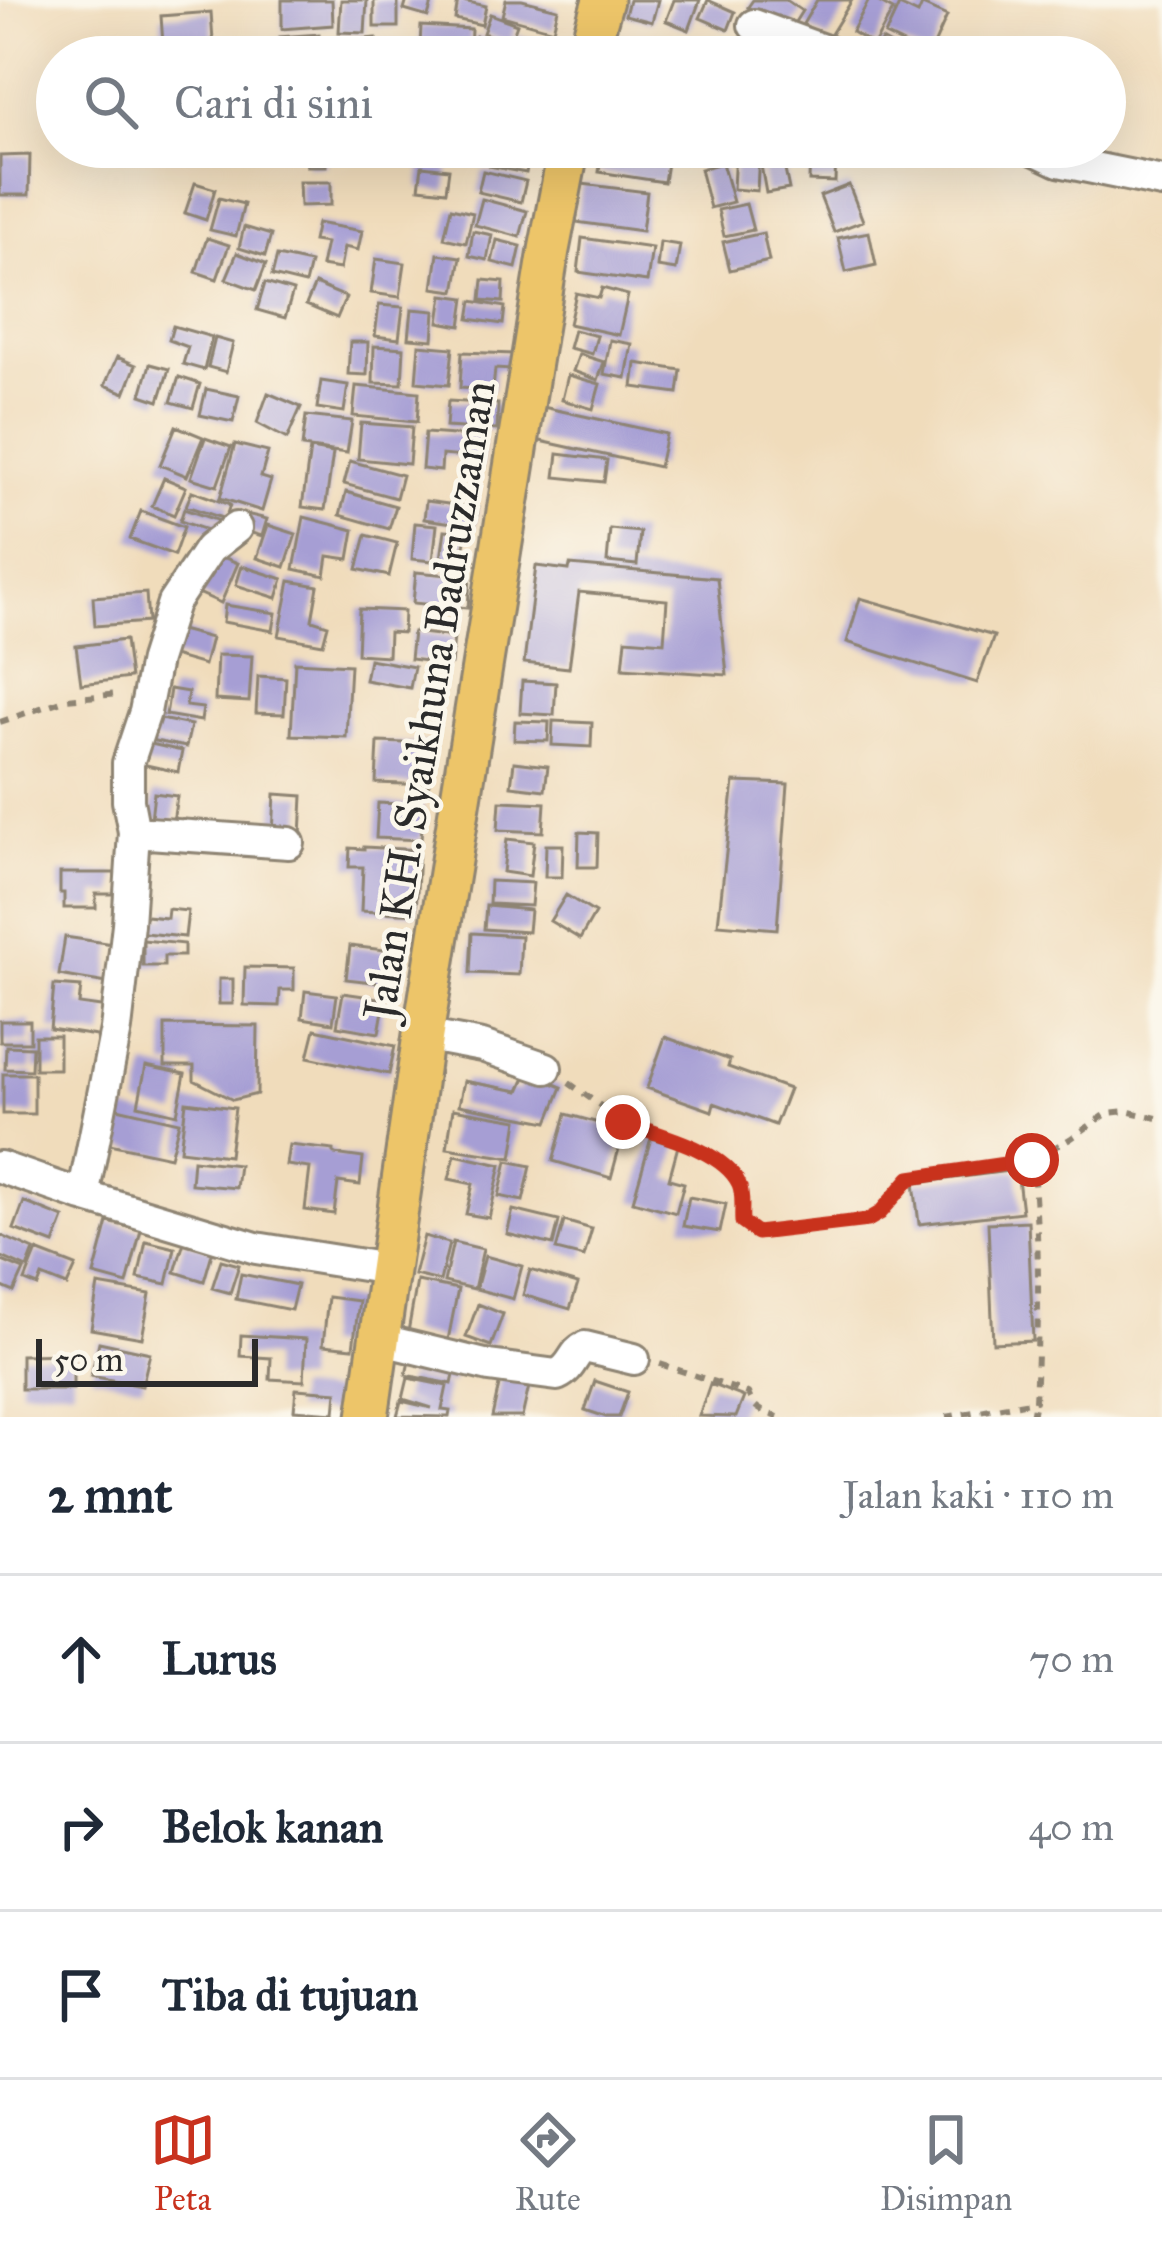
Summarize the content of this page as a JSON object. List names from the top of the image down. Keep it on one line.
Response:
{"streets":{"main road":["Jalan KH. Syaikhuna Badruzzaman"]},"scale_bar":"50 m","page":{"search":"Cari di sini","scale":"50 m","heading":["2 mnt","Jalan kaki · 110 m"],"list":[["Lurus","70 m"],["Belok kanan","40 m"],"Tiba di tujuan"],"nav":["Peta","Rute","Disimpan"]}}
